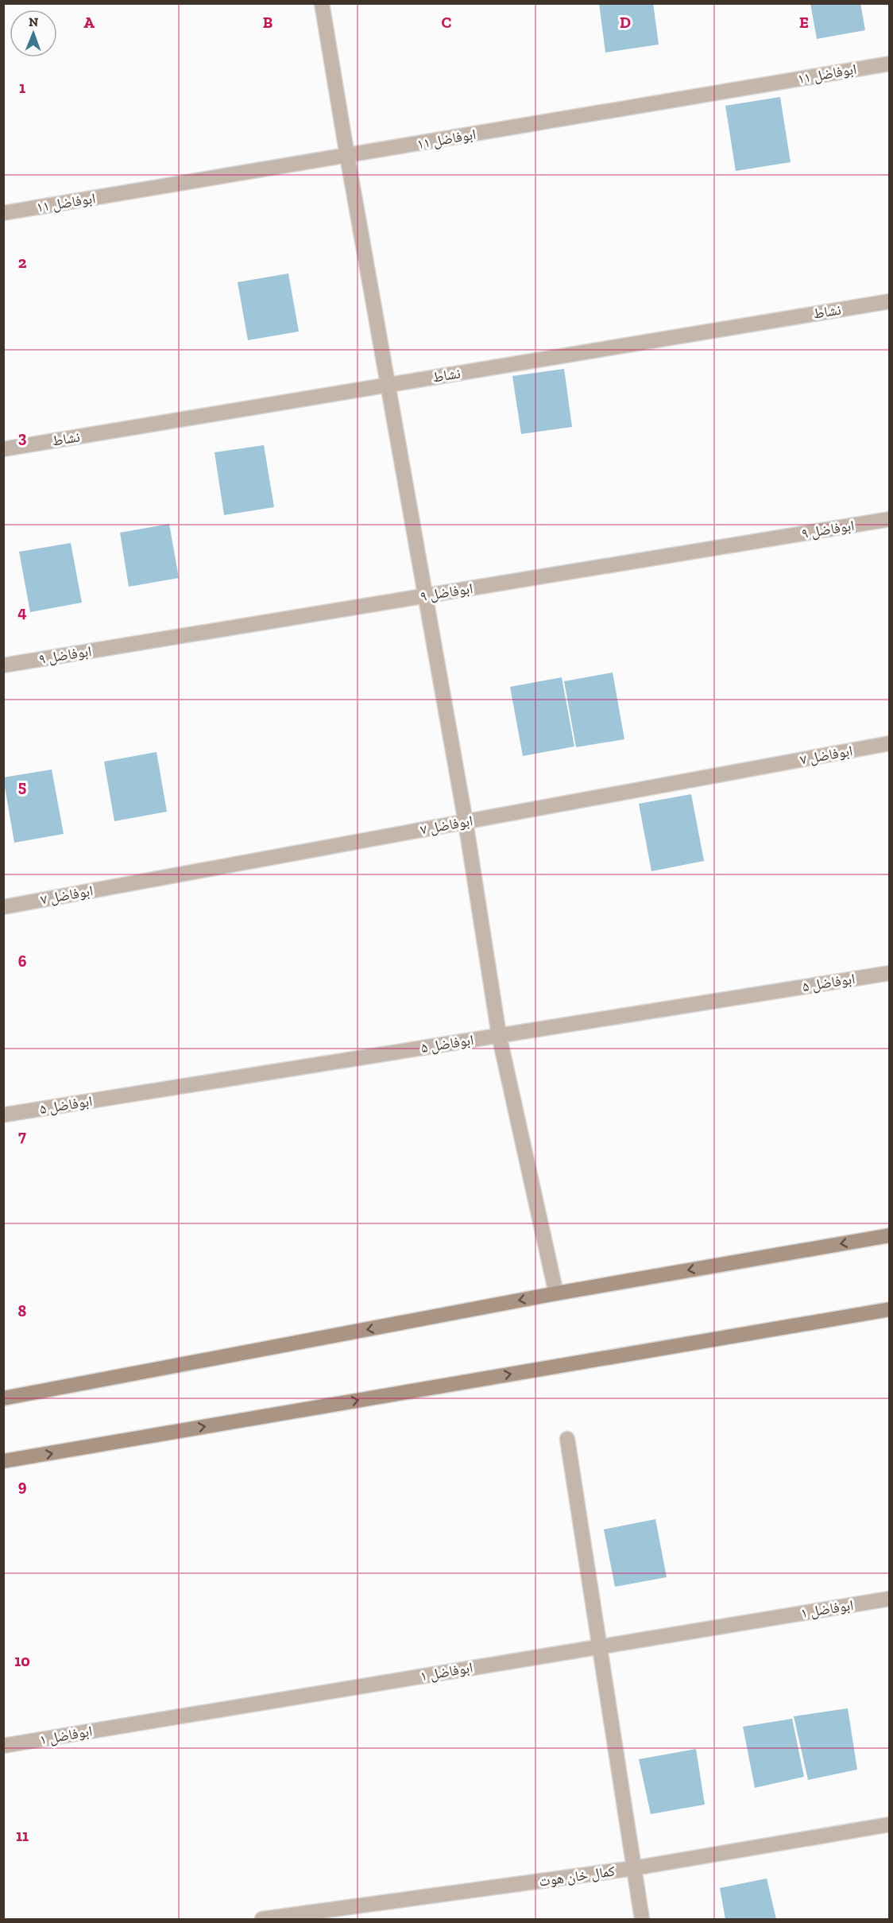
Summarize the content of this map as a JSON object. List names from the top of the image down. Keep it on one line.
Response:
{"streets":{"street":["ابوفاضل ۱۱","نشاط","ابوفاضل ۹","ابوفاضل ۷","ابوفاضل ۵","ابوفاضل ۱","کمال خان هوت"]},"north":"top","grid":{"columns":["A","B","C","D","E"],"rows":["1","2","3","4","5","6","7","8","9","10","11"]}}
